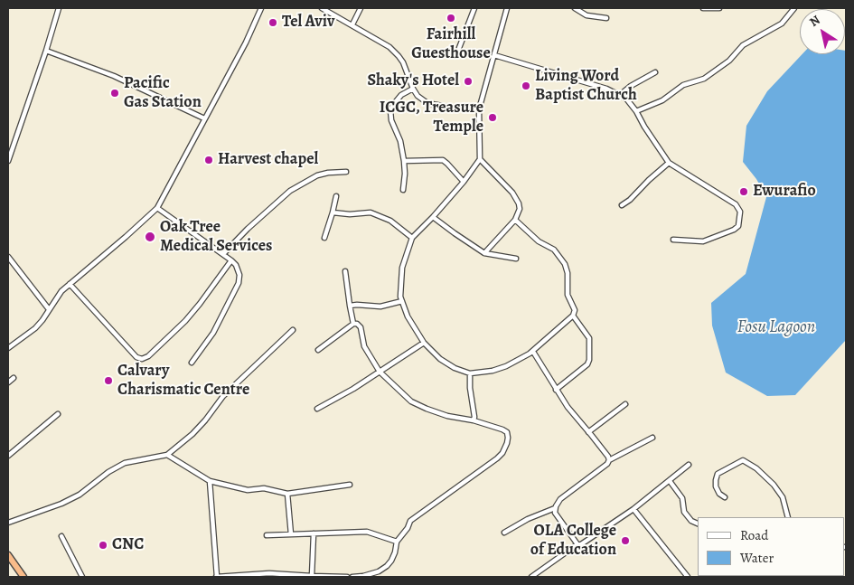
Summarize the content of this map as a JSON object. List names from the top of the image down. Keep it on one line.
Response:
{"water":["Fosu Lagoon"],"places":["Fairhill Guesthouse","Tel Aviv","Shaky's Hotel","Living Word Baptist Church","Pacific Gas Station","ICGC, Treasure Temple","Harvest chapel","Ewurafio","Oak Tree Medical Services","Calvary Charismatic Centre","OLA College of Education","CNC"],"legend":["Road","Water"],"north":"top left"}
